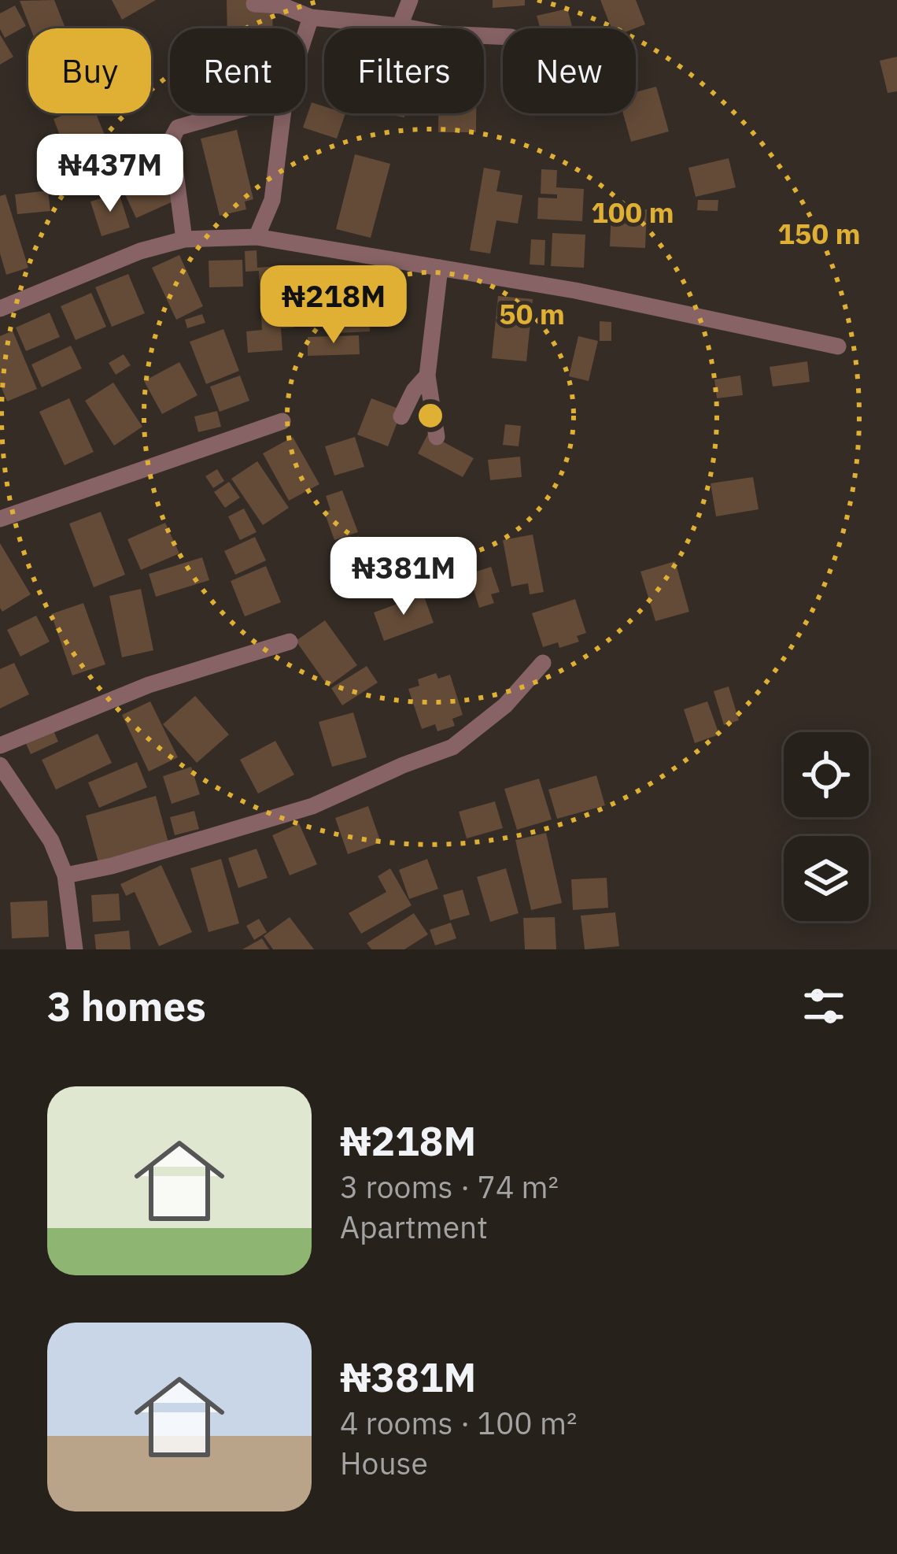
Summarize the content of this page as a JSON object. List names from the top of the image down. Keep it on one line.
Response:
{"page":{"chip":["Buy","Rent","Filters","New"],"price":["₦437M","₦218M","₦381M"],"heading":"3 homes","list":[{"name":"₦218M","note":"3 rooms · 74 m² · Apartment"},{"name":"₦381M","note":"4 rooms · 100 m² · House"}]},"rings":["100 m","150 m","50 m"]}
